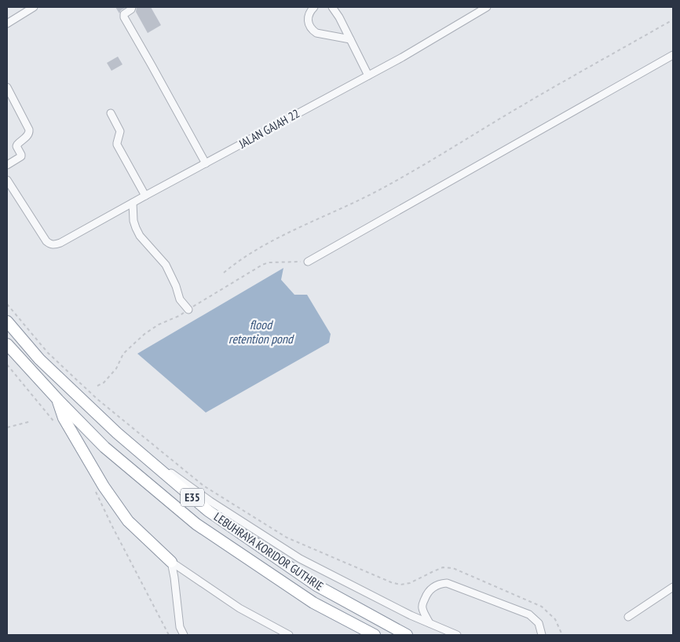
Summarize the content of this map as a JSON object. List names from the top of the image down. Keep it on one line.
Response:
{"streets":{"highway":["E35","LEBUHRAYA KORIDOR GUTHRIE"],"street":["JALAN GAJAH 22"]},"water":["flood retention pond"]}
